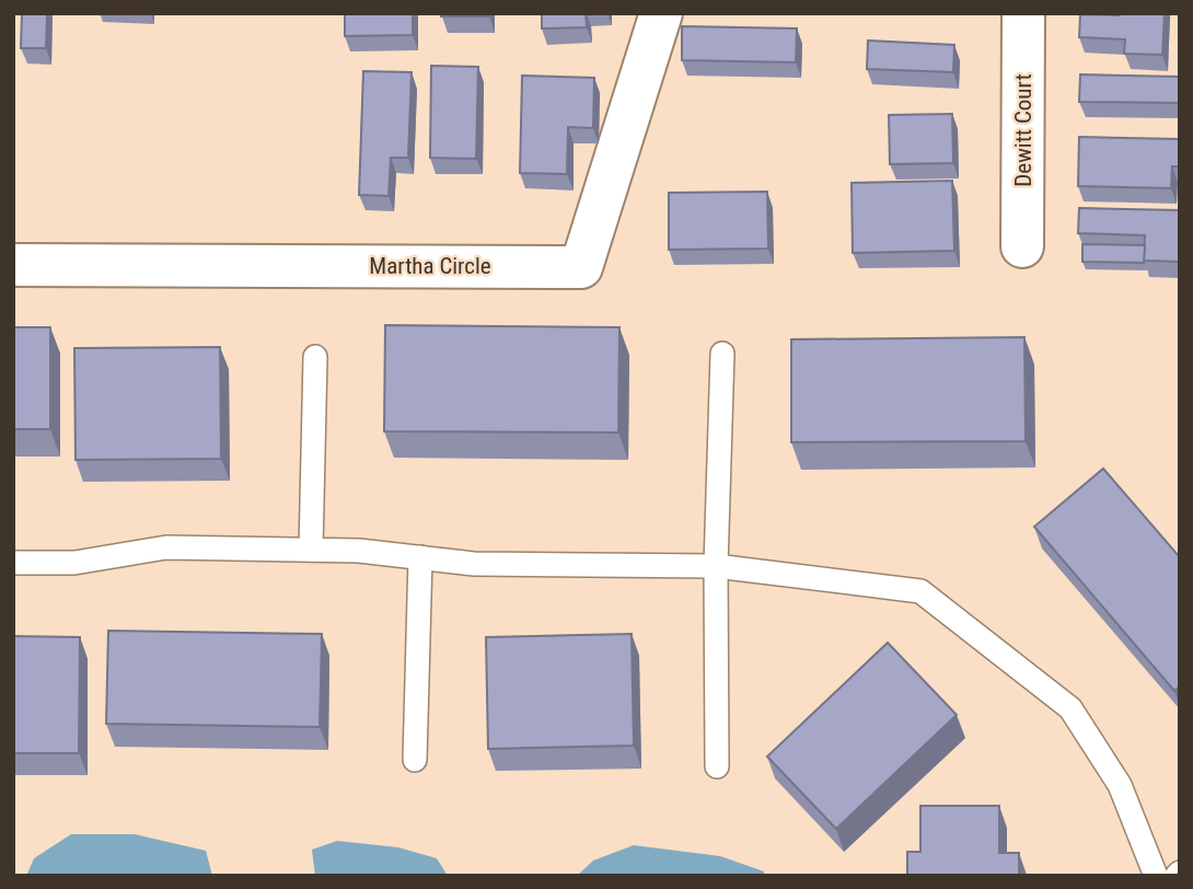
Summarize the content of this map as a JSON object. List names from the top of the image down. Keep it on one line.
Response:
{"streets":{"street":["Dewitt Court","Martha Circle"]}}
